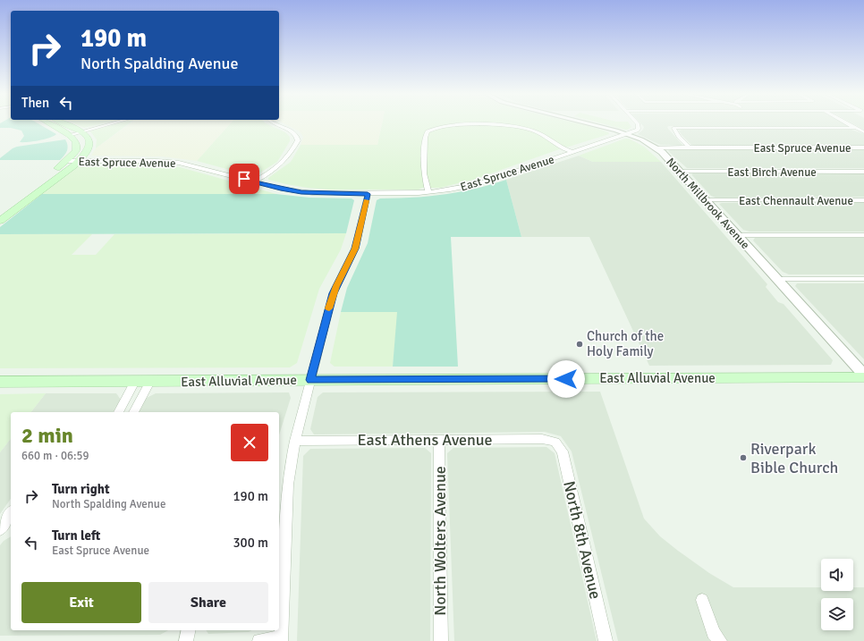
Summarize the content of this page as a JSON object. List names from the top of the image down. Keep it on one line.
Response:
{"streets":{"main road":["East Alluvial Avenue"],"street":["East Spruce Avenue","East Birch Avenue","East Chennault Avenue","North Millbrook Avenue","East Athens Avenue","North 8th Avenue","North Wolters Avenue"]},"crossings":[["East Spruce Avenue","North Millbrook Avenue"],["East Birch Avenue","North Millbrook Avenue"],["East Chennault Avenue","North Millbrook Avenue"],["East Athens Avenue","North 8th Avenue"],["East Athens Avenue","North Wolters Avenue"]],"places":["Church of the Holy Family","Riverpark Bible Church"],"page":{"turn":["190 m","North Spalding Avenue"],"then":"Then","heading":["2 min","660 m · 06:59"],"list":[{"name":"Turn right","note":"North Spalding Avenue","value":"190 m"},{"name":"Turn left","note":"East Spruce Avenue","value":"300 m"}],"buttons":["Exit","Share"]}}
